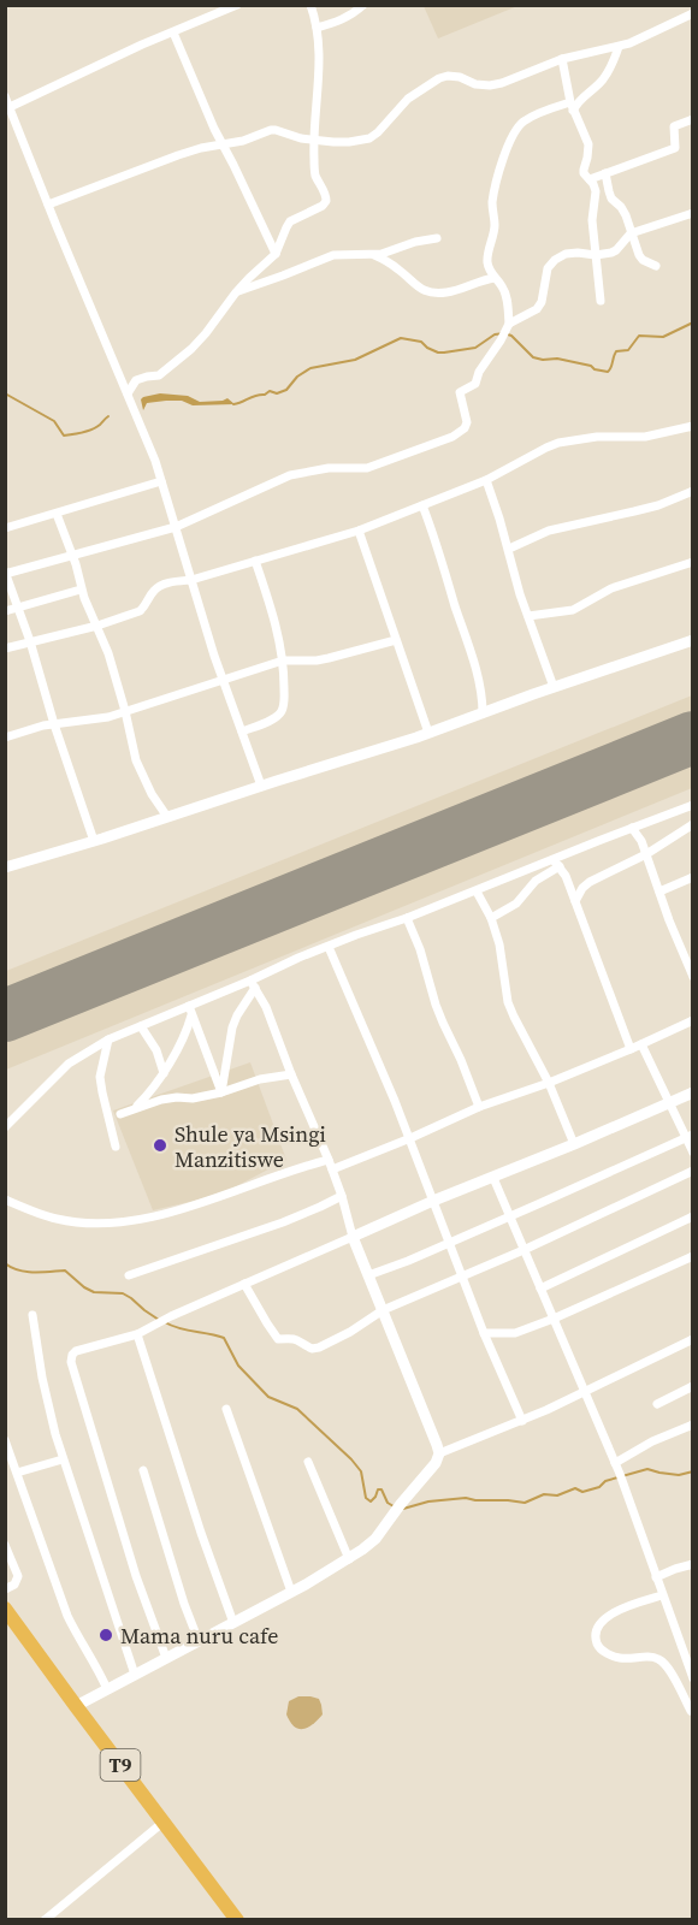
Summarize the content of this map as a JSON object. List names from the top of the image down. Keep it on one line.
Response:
{"streets":{"highway":["T9"]},"places":["Shule ya Msingi Manzitiswe","Mama nuru cafe"]}
